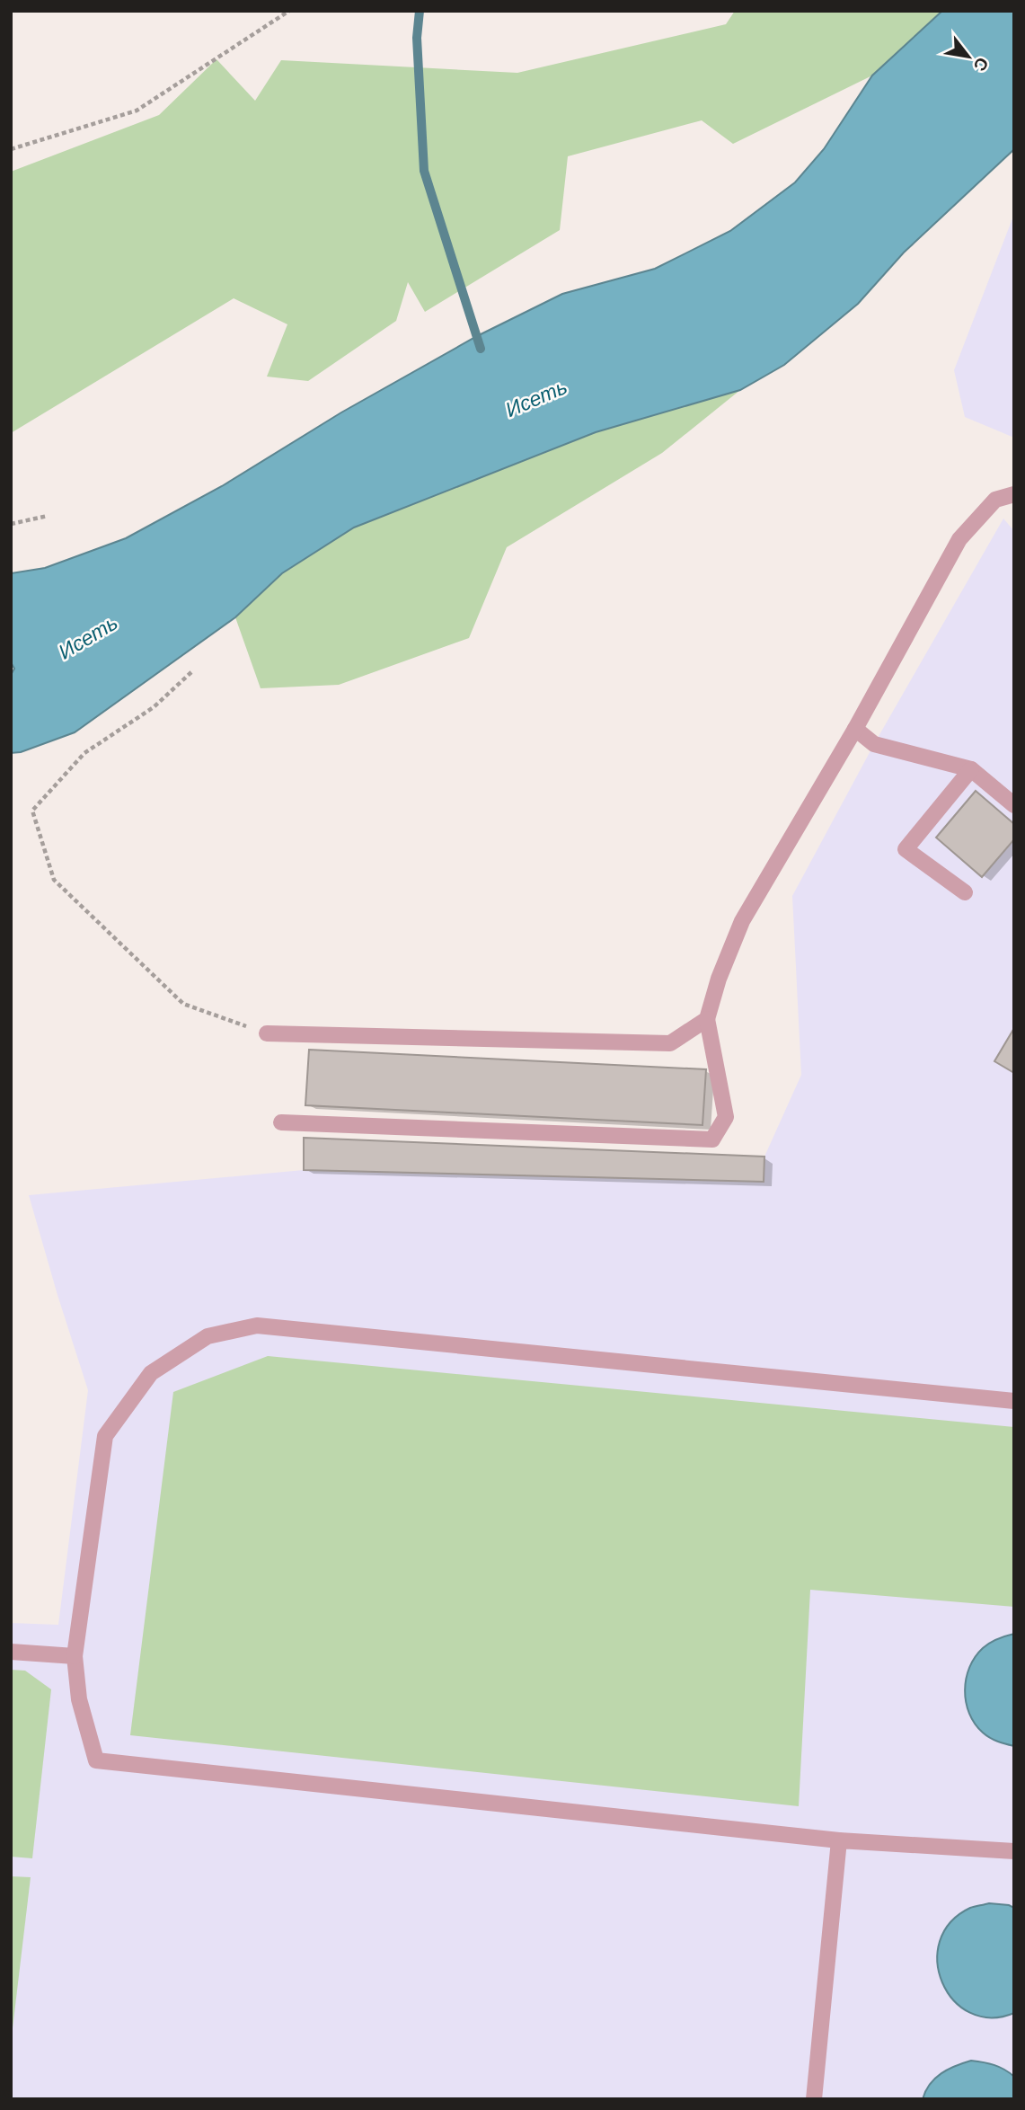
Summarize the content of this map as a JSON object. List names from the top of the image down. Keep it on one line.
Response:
{"water":["Исеть"],"north":"bottom right"}
